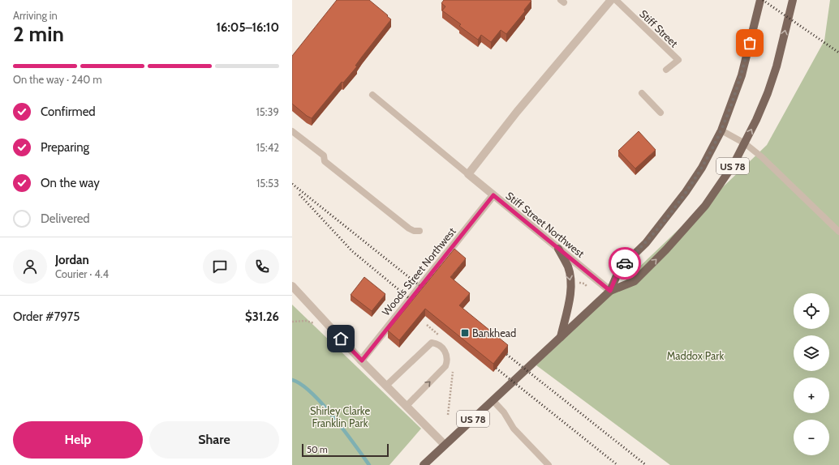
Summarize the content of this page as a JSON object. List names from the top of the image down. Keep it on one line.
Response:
{"streets":{"main road":["US 78"],"street":["Stiff Street Northwest","Woods Street Northwest"],"lane":["Stiff Street"]},"crossings":[["US 78","Stiff Street Northwest"],["Stiff Street Northwest","Woods Street Northwest"]],"parks":["Maddox Park","Shirley Clarke Franklin Park"],"places":{"transit":["Bankhead"]},"scale_bar":"50 m","page":{"heading":["2 min","Arriving in","16:05–16:10"],"panel":["Jordan","Courier · 4.4","Order #7975","$31.26"],"bar":"On the way · 240 m","list":[["Confirmed","15:39"],["Preparing","15:42"],["On the way","15:53"],"Delivered"],"map_buttons":["+","−"],"buttons":["Help","Share"],"scale":"50 m"}}
